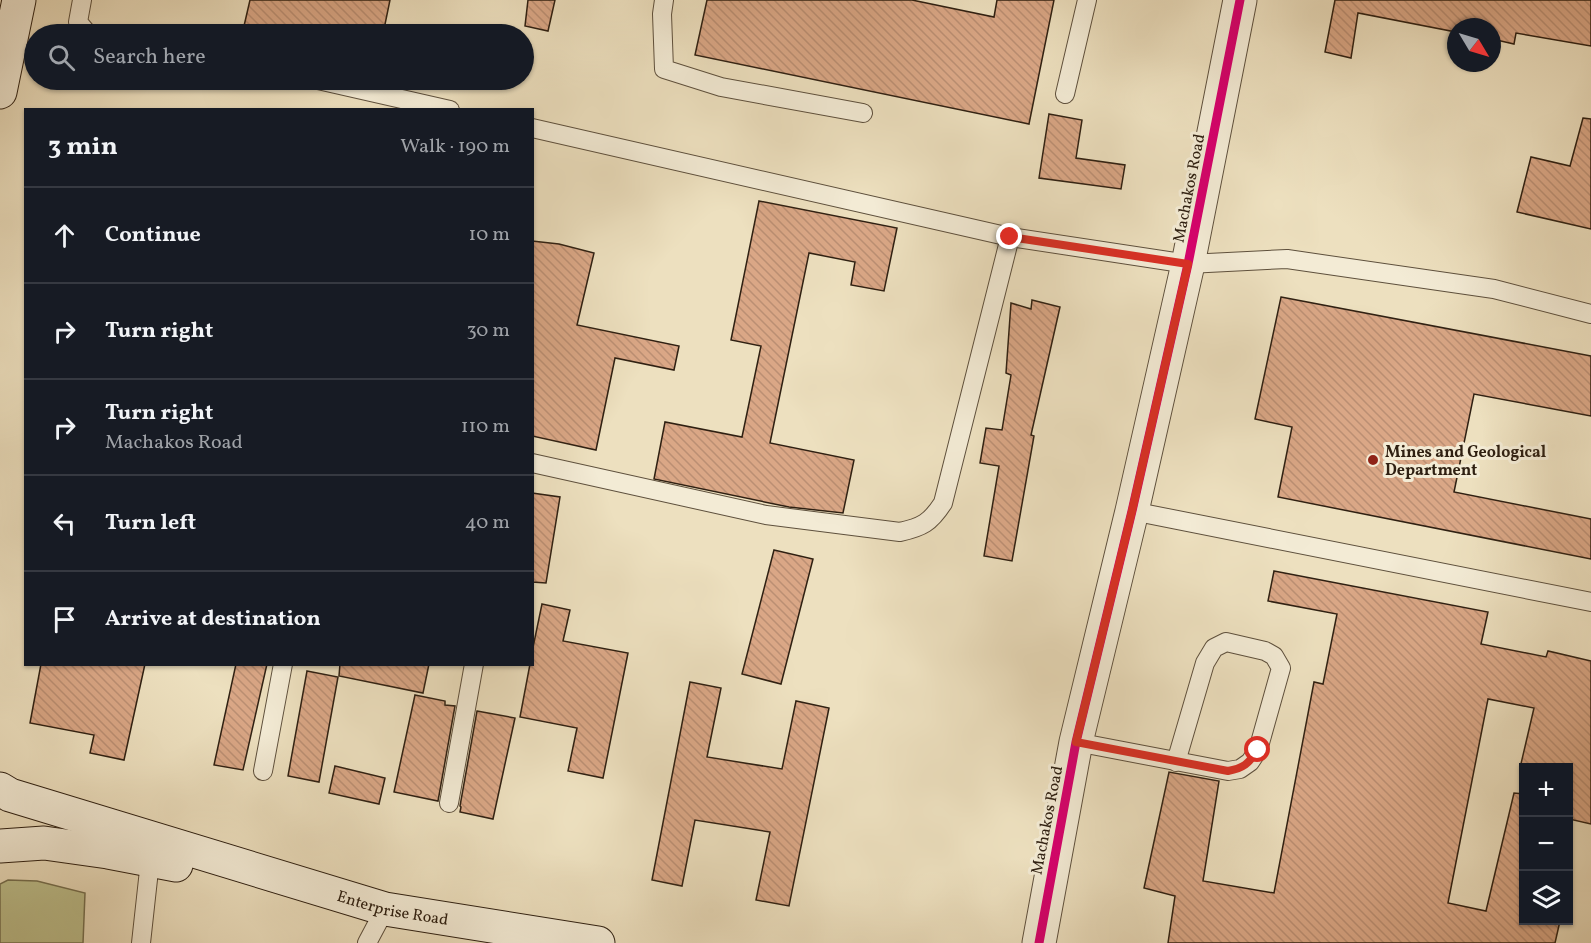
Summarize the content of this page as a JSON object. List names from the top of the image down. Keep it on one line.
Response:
{"streets":{"street":["Machakos Road","Enterprise Road"]},"places":["Mines and Geological Department"],"north":"bottom right","page":{"search":"Search here","heading":["3 min","Walk · 190 m"],"list":[["Continue","10 m"],["Turn right","30 m"],["Turn right","Machakos Road","110 m"],["Turn left","40 m"],"Arrive at destination"],"map_buttons":["+","−"]}}
